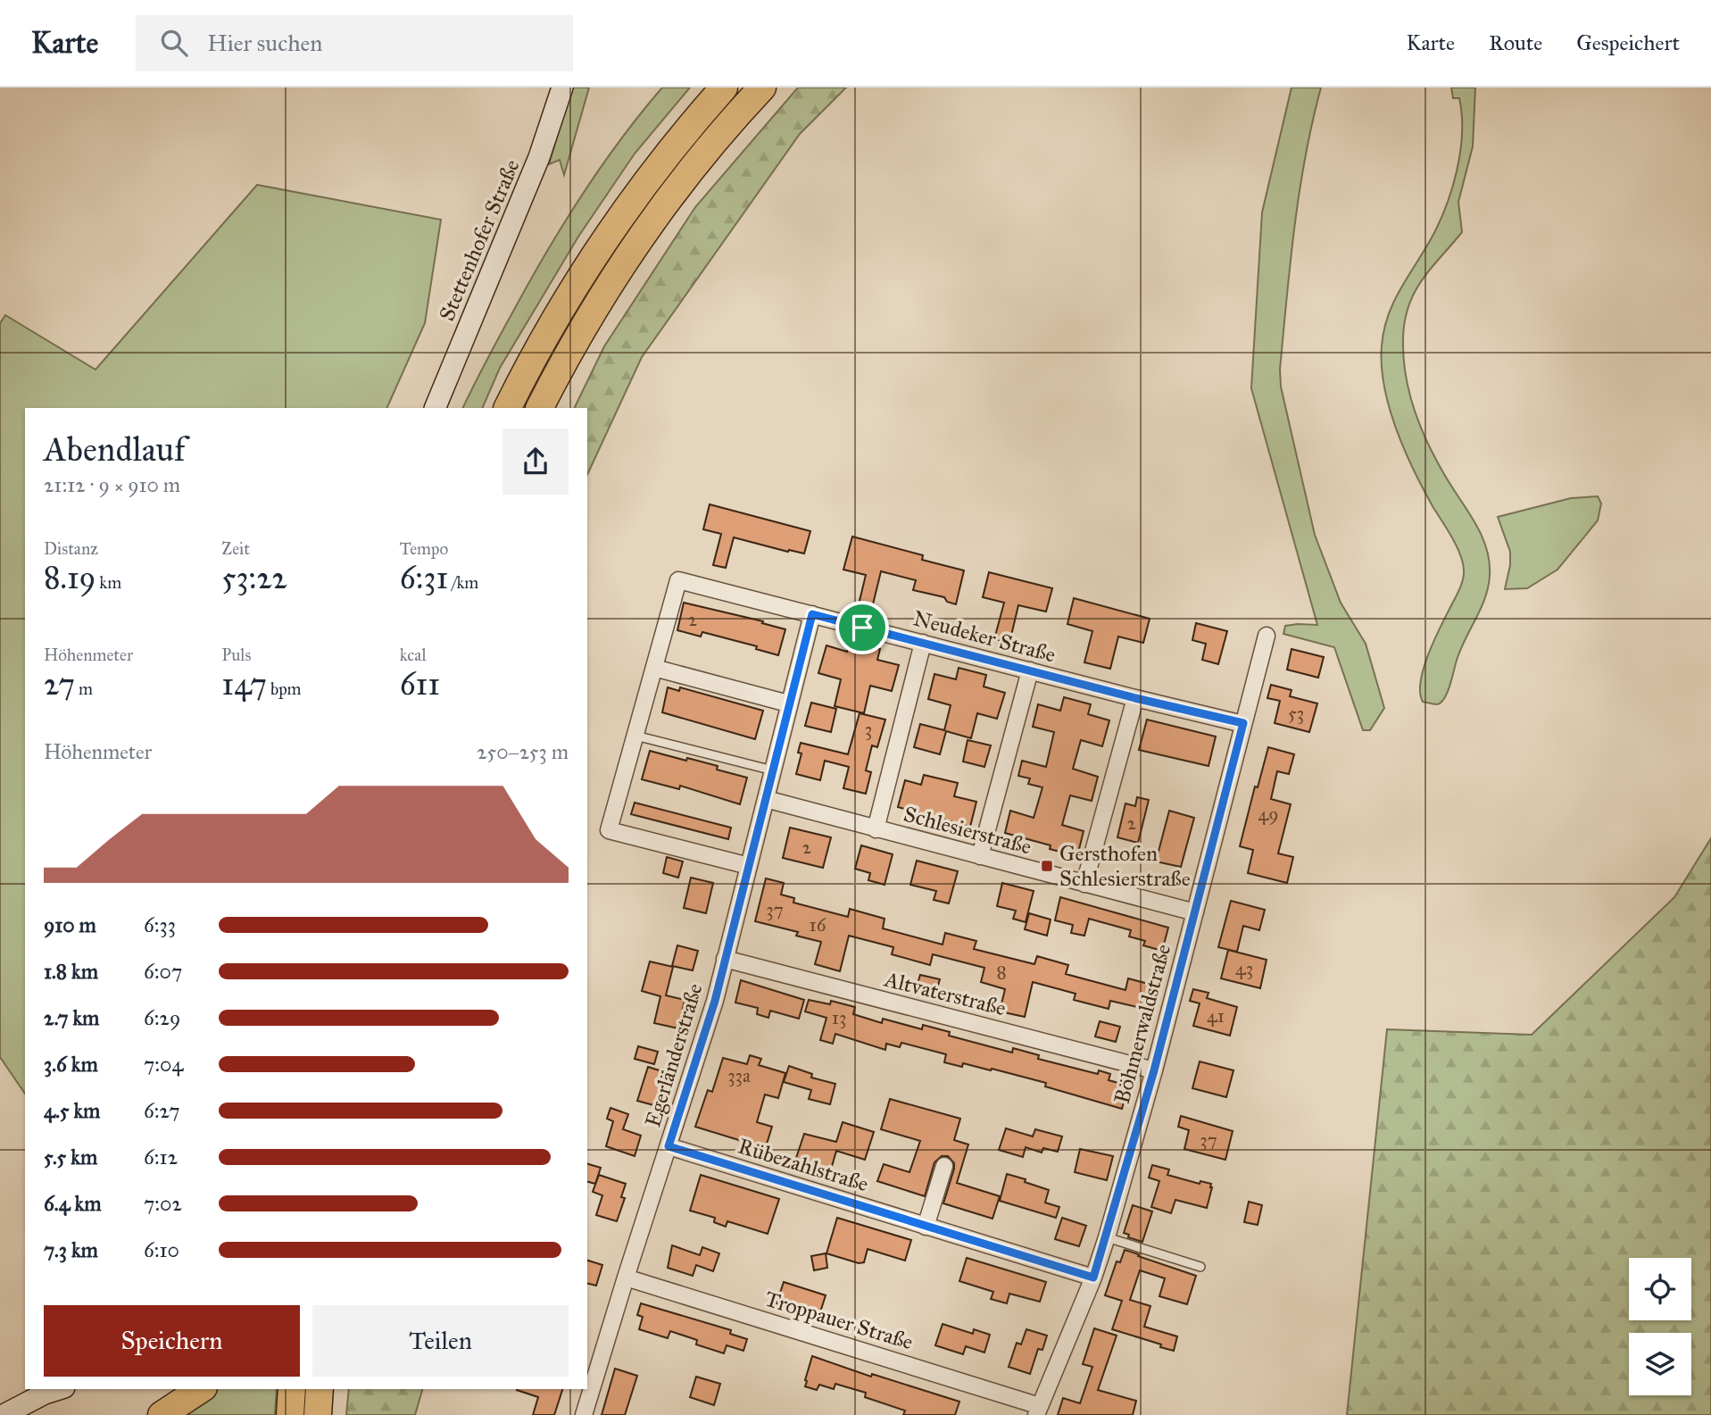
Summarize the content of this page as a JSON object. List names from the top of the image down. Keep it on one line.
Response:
{"streets":{"street":["Stettenhofer Straße","Neudeker Straße","Schlesierstraße","Altvaterstraße","Böhmerwaldstraße","Egerländerstraße","Rübezahlstraße","Troppauer Straße"]},"crossings":[["Neudeker Straße","Böhmerwaldstraße"],["Neudeker Straße","Egerländerstraße"],["Schlesierstraße","Böhmerwaldstraße"],["Schlesierstraße","Egerländerstraße"],["Altvaterstraße","Böhmerwaldstraße"],["Altvaterstraße","Egerländerstraße"],["Böhmerwaldstraße","Rübezahlstraße"],["Böhmerwaldstraße","Troppauer Straße"],["Egerländerstraße","Rübezahlstraße"],["Egerländerstraße","Troppauer Straße"]],"places":{"transit":["Gersthofen Schlesierstraße"]},"house_numbers":["2","53","3","49","2","2","37","16","43","8","41","13","33a","37"],"page":{"header":"Karte","search":"Hier suchen","nav":["Karte","Route","Gespeichert"],"heading":["Abendlauf","21:12 · 9 × 910 m"],"stats":[["Distanz","8.19 km"],["Zeit","53:22"],["Tempo","6:31 /km"],["Höhenmeter","27 m"],["Puls","147 bpm"],["kcal","611"]],"chart":["Höhenmeter","250–253 m"],"list":[{"name":"910 m","note":"6:33"},{"name":"1.8 km","note":"6:07"},{"name":"2.7 km","note":"6:29"},{"name":"3.6 km","note":"7:04"},{"name":"4.5 km","note":"6:27"},{"name":"5.5 km","note":"6:12"},{"name":"6.4 km","note":"7:02"},{"name":"7.3 km","note":"6:10"}],"buttons":["Speichern","Teilen"]}}
